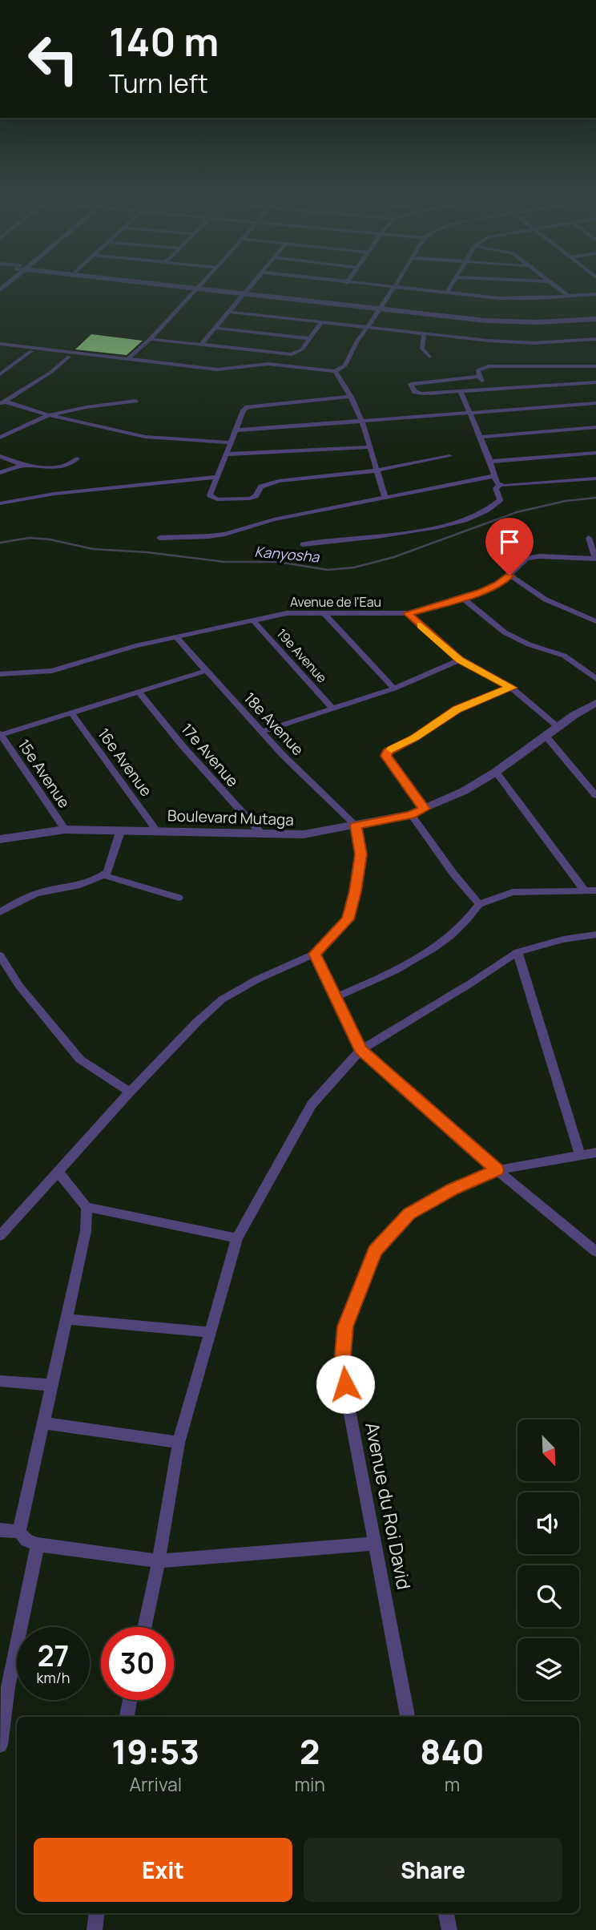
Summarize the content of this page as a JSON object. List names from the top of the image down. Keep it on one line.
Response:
{"streets":{"street":["Avenue de l'Eau","19e Avenue","18e Avenue","17e Avenue","16e Avenue","15e Avenue","Boulevard Mutaga","Avenue du Roi David"]},"crossings":[["Avenue de l'Eau","19e Avenue"],["Avenue de l'Eau","18e Avenue"],["18e Avenue","Boulevard Mutaga"],["17e Avenue","Boulevard Mutaga"],["16e Avenue","Boulevard Mutaga"],["15e Avenue","Boulevard Mutaga"]],"water":["Kanyosha"],"north":"bottom right","page":{"turn":["140 m","Turn left"],"speed":"27 km/h","limit":"30","eta":["19:53","Arrival","2","min","840","m"],"buttons":["Exit","Share"]}}
